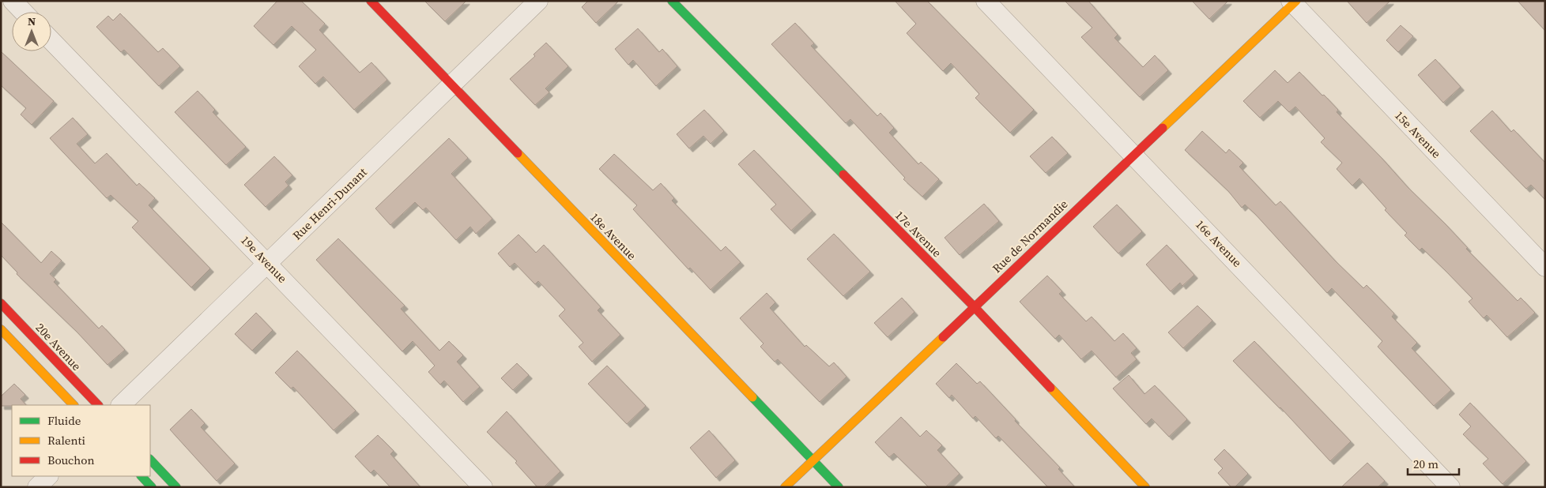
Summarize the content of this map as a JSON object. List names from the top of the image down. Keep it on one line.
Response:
{"streets":{"street":["15e Avenue","Rue Henri-Dunant","17e Avenue","18e Avenue","Rue de Normandie","16e Avenue","19e Avenue","20e Avenue"]},"crossings":[["15e Avenue","Rue de Normandie"],["Rue Henri-Dunant","18e Avenue"],["Rue Henri-Dunant","19e Avenue"],["17e Avenue","Rue de Normandie"],["18e Avenue","Rue de Normandie"],["Rue de Normandie","16e Avenue"]],"legend":["Fluide","Ralenti","Bouchon"],"scale_bar":"20 m","north":"top"}
